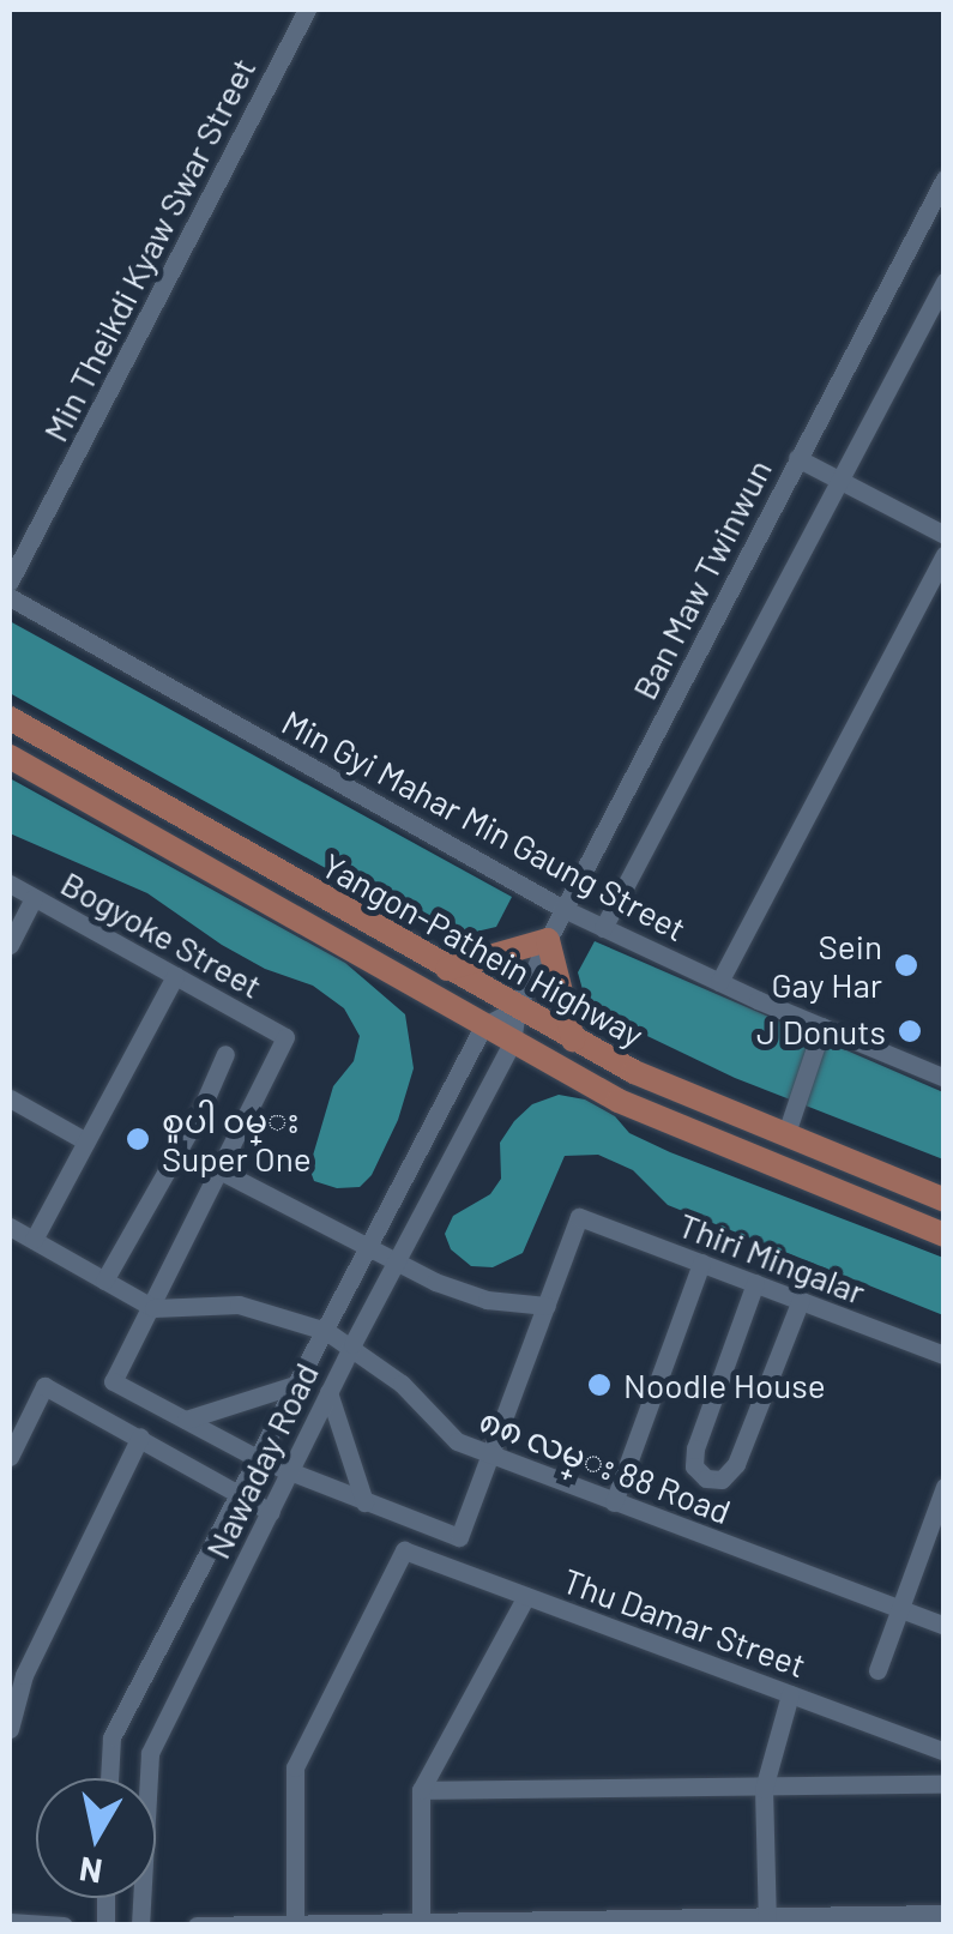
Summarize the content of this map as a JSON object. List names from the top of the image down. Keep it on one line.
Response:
{"streets":{"main road":["Yangon-Pathein Highway"],"street":["Min Theikdi Kyaw Swar Street","Ban Maw Twinwun","Min Gyi Mahar Min Gaung Street","Bogyoke Street","Thiri Mingalar","Nawaday Road","၈၈ လမ္း 88 Road","Thu Damar Street"]},"crossings":[["Ban Maw Twinwun","Min Gyi Mahar Min Gaung Street"],["Ban Maw Twinwun","Yangon-Pathein Highway"],["Ban Maw Twinwun","Nawaday Road"],["Yangon-Pathein Highway","Nawaday Road"],["Nawaday Road","၈၈ လမ္း 88 Road"]],"places":["Sein Gay Har","J Donuts","စူပါ ၀မ္း Super One","Noodle House"],"north":"bottom"}
